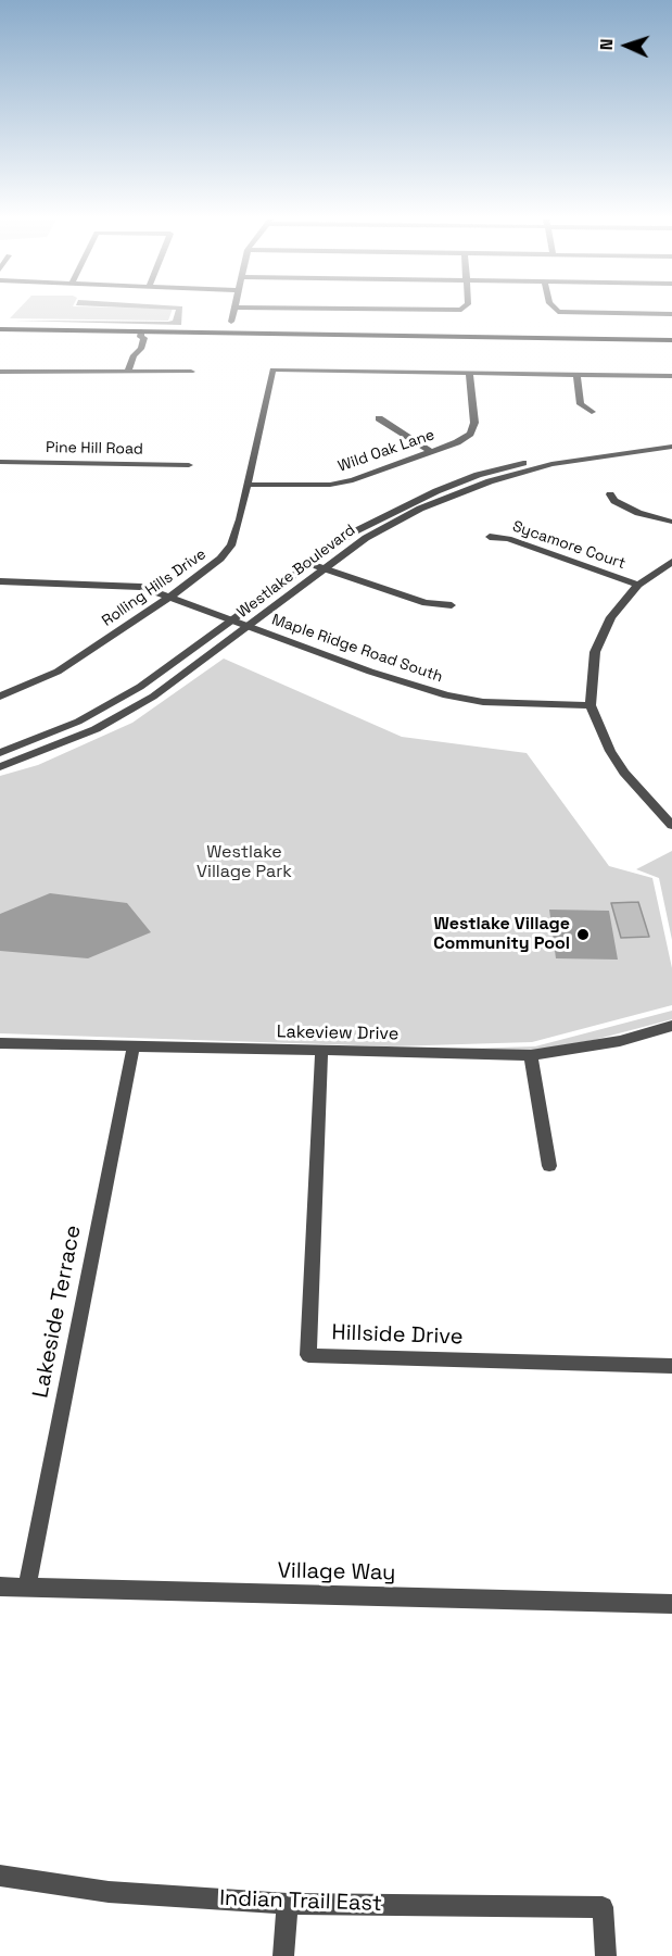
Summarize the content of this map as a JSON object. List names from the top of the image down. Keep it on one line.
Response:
{"streets":{"street":["Pine Hill Road","Wild Oak Lane","Sycamore Court","Westlake Boulevard","Rolling Hills Drive","Maple Ridge Road South","Lakeview Drive","Lakeside Terrace","Hillside Drive","Village Way","Indian Trail East"]},"crossings":[["Wild Oak Lane","Rolling Hills Drive"],["Westlake Boulevard","Maple Ridge Road South"],["Rolling Hills Drive","Maple Ridge Road South"],["Lakeview Drive","Lakeside Terrace"],["Lakeview Drive","Hillside Drive"],["Lakeside Terrace","Village Way"]],"parks":["Westlake Village Park"],"places":["Westlake Village Community Pool"],"north":"left"}
